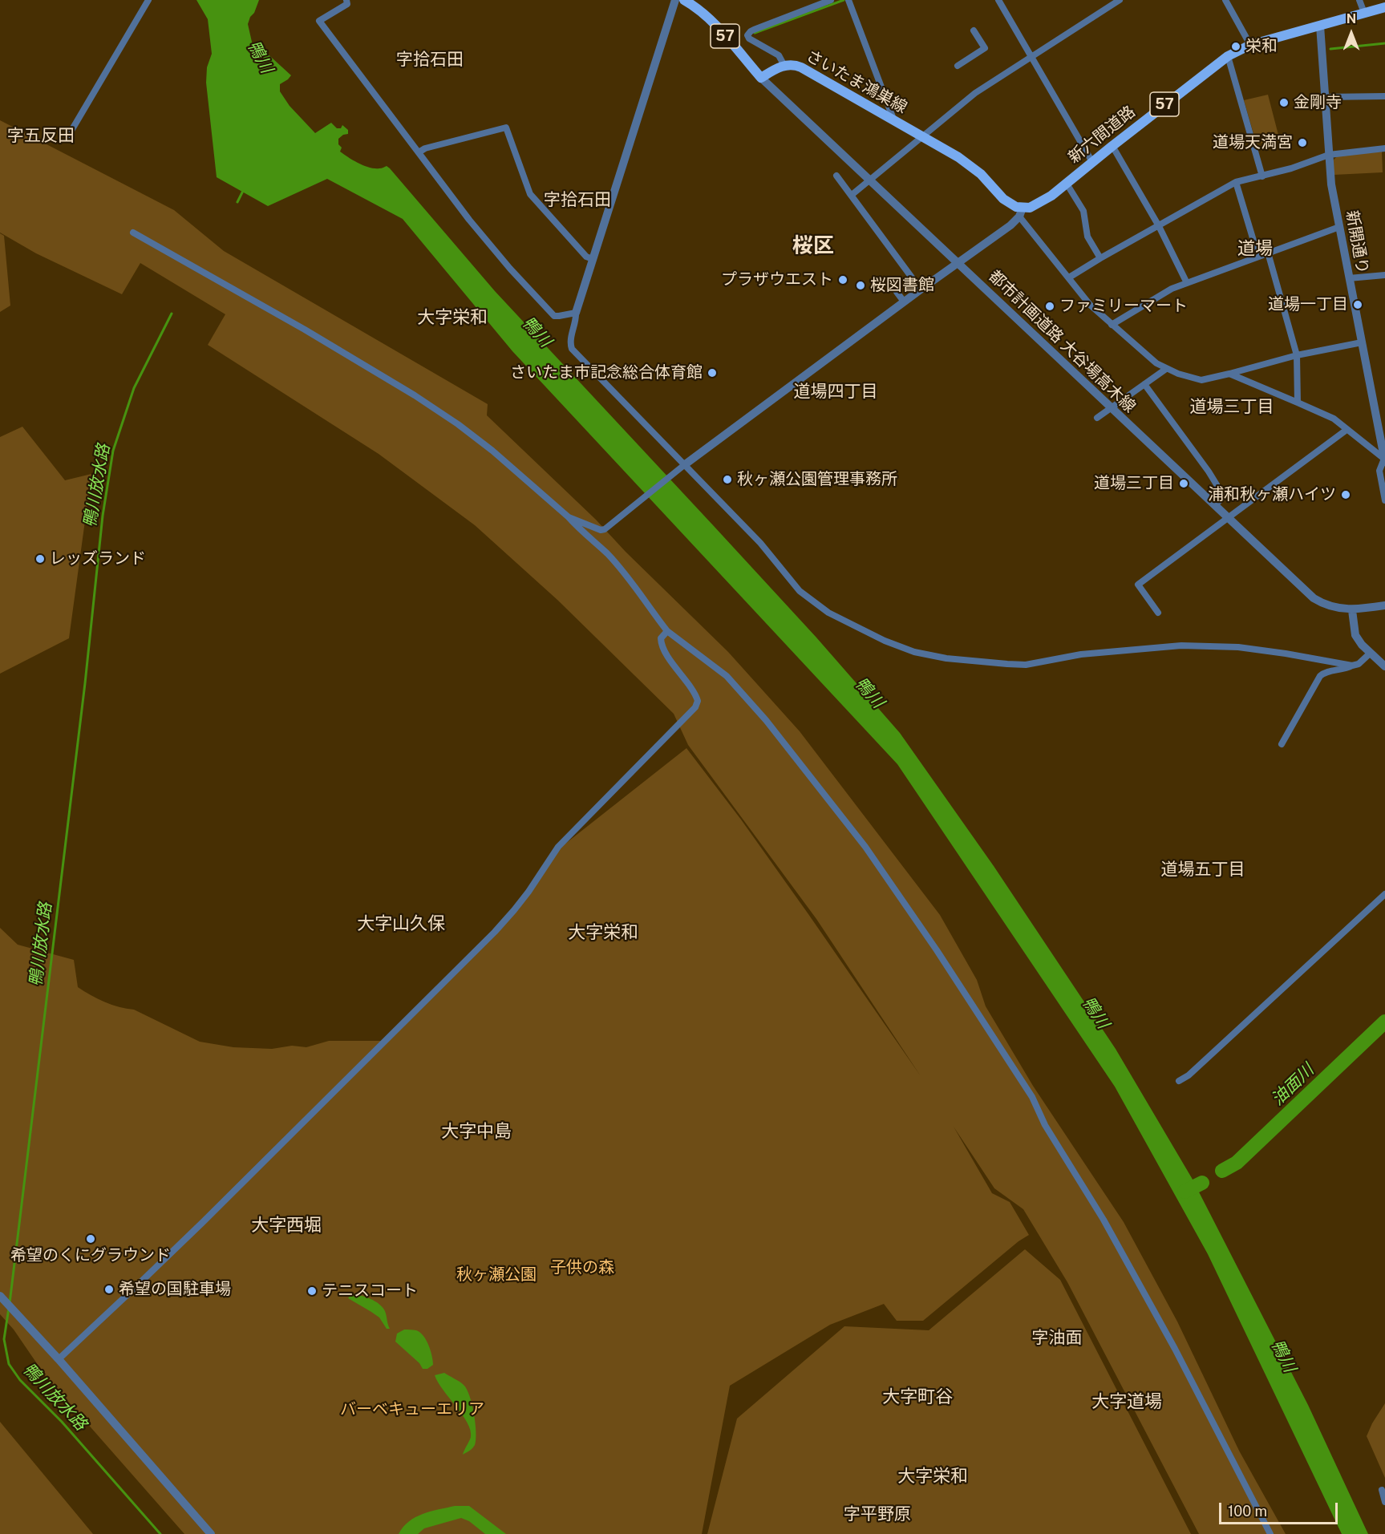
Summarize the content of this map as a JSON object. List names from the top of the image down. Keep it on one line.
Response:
{"streets":{"main road":["57","さいたま鴻巣線","新六間道路"],"street":["新開通り","都市計画道路 大谷場高木線"]},"crossings":[["57","さいたま鴻巣線"],["57","都市計画道路 大谷場高木線"],["さいたま鴻巣線","新六間道路"],["さいたま鴻巣線","都市計画道路 大谷場高木線"],["新六間道路","新開通り"]],"districts":["字拾石田","字五反田","字拾石田","桜区","道場","大字栄和","道場四丁目","道場三丁目","道場五丁目","大字山久保","大字栄和","大字中島","大字西堀","字油面","大字町谷","大字道場","大字栄和","字平野原"],"water":["鴨川","鴨川放水路","油面川"],"parks":["子供の森","秋ヶ瀬公園","バーベキューエリア"],"places":["栄和","金剛寺","道場天満宮","プラザウエスト","桜図書館","道場一丁目","ファミリーマート","さいたま市記念総合体育館","秋ヶ瀬公園管理事務所","道場三丁目","浦和秋ヶ瀬ハイツ","レッズランド","希望のくにグラウンド","希望の国駐車場","テニスコート"],"scale_bar":"100 m","north":"top"}
